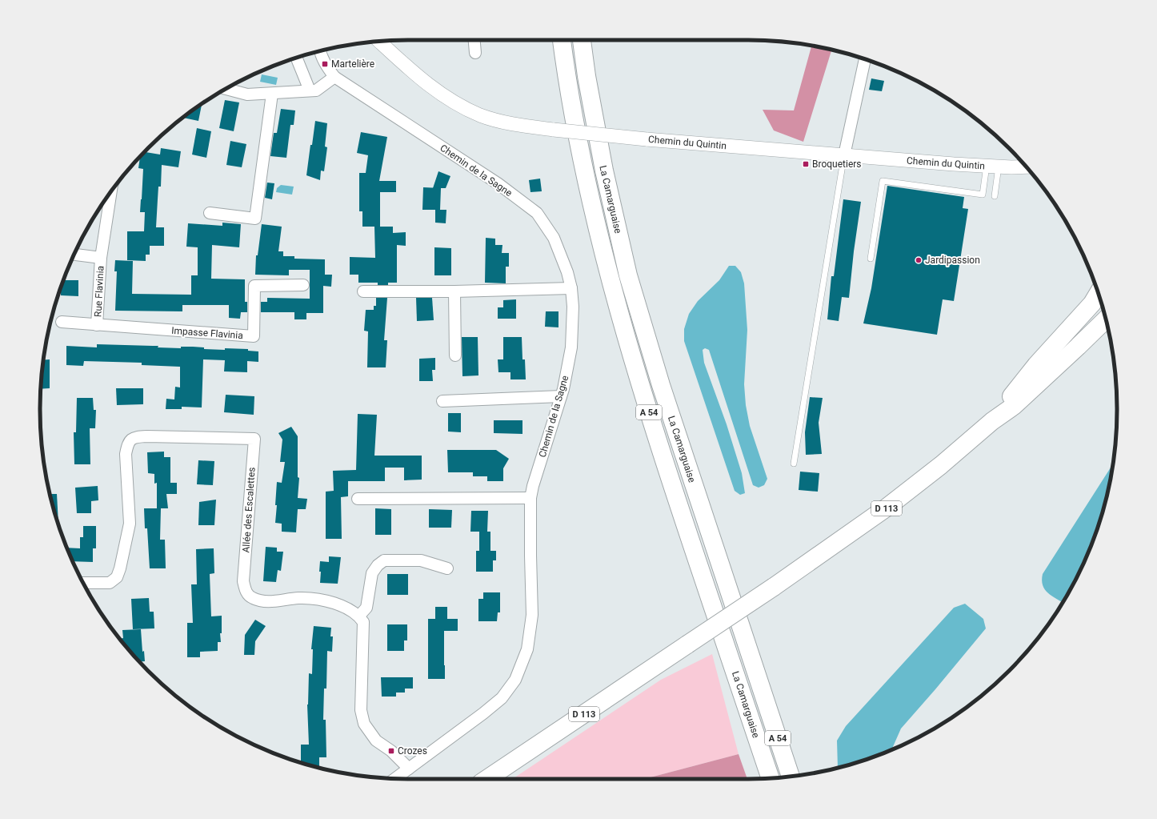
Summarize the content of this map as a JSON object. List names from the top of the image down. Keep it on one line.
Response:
{"streets":{"main road":["La Camarguaise","A 54","D 113"],"street":["Chemin du Quintin","Chemin de la Sagne","Rue Flavinia","Impasse Flavinia","Allée des Escalettes"]},"crossings":[["Rue Flavinia","Impasse Flavinia"]],"places":{"transit":["Martelière","Broquetiers","Crozes"],"other":["Jardipassion"]}}
